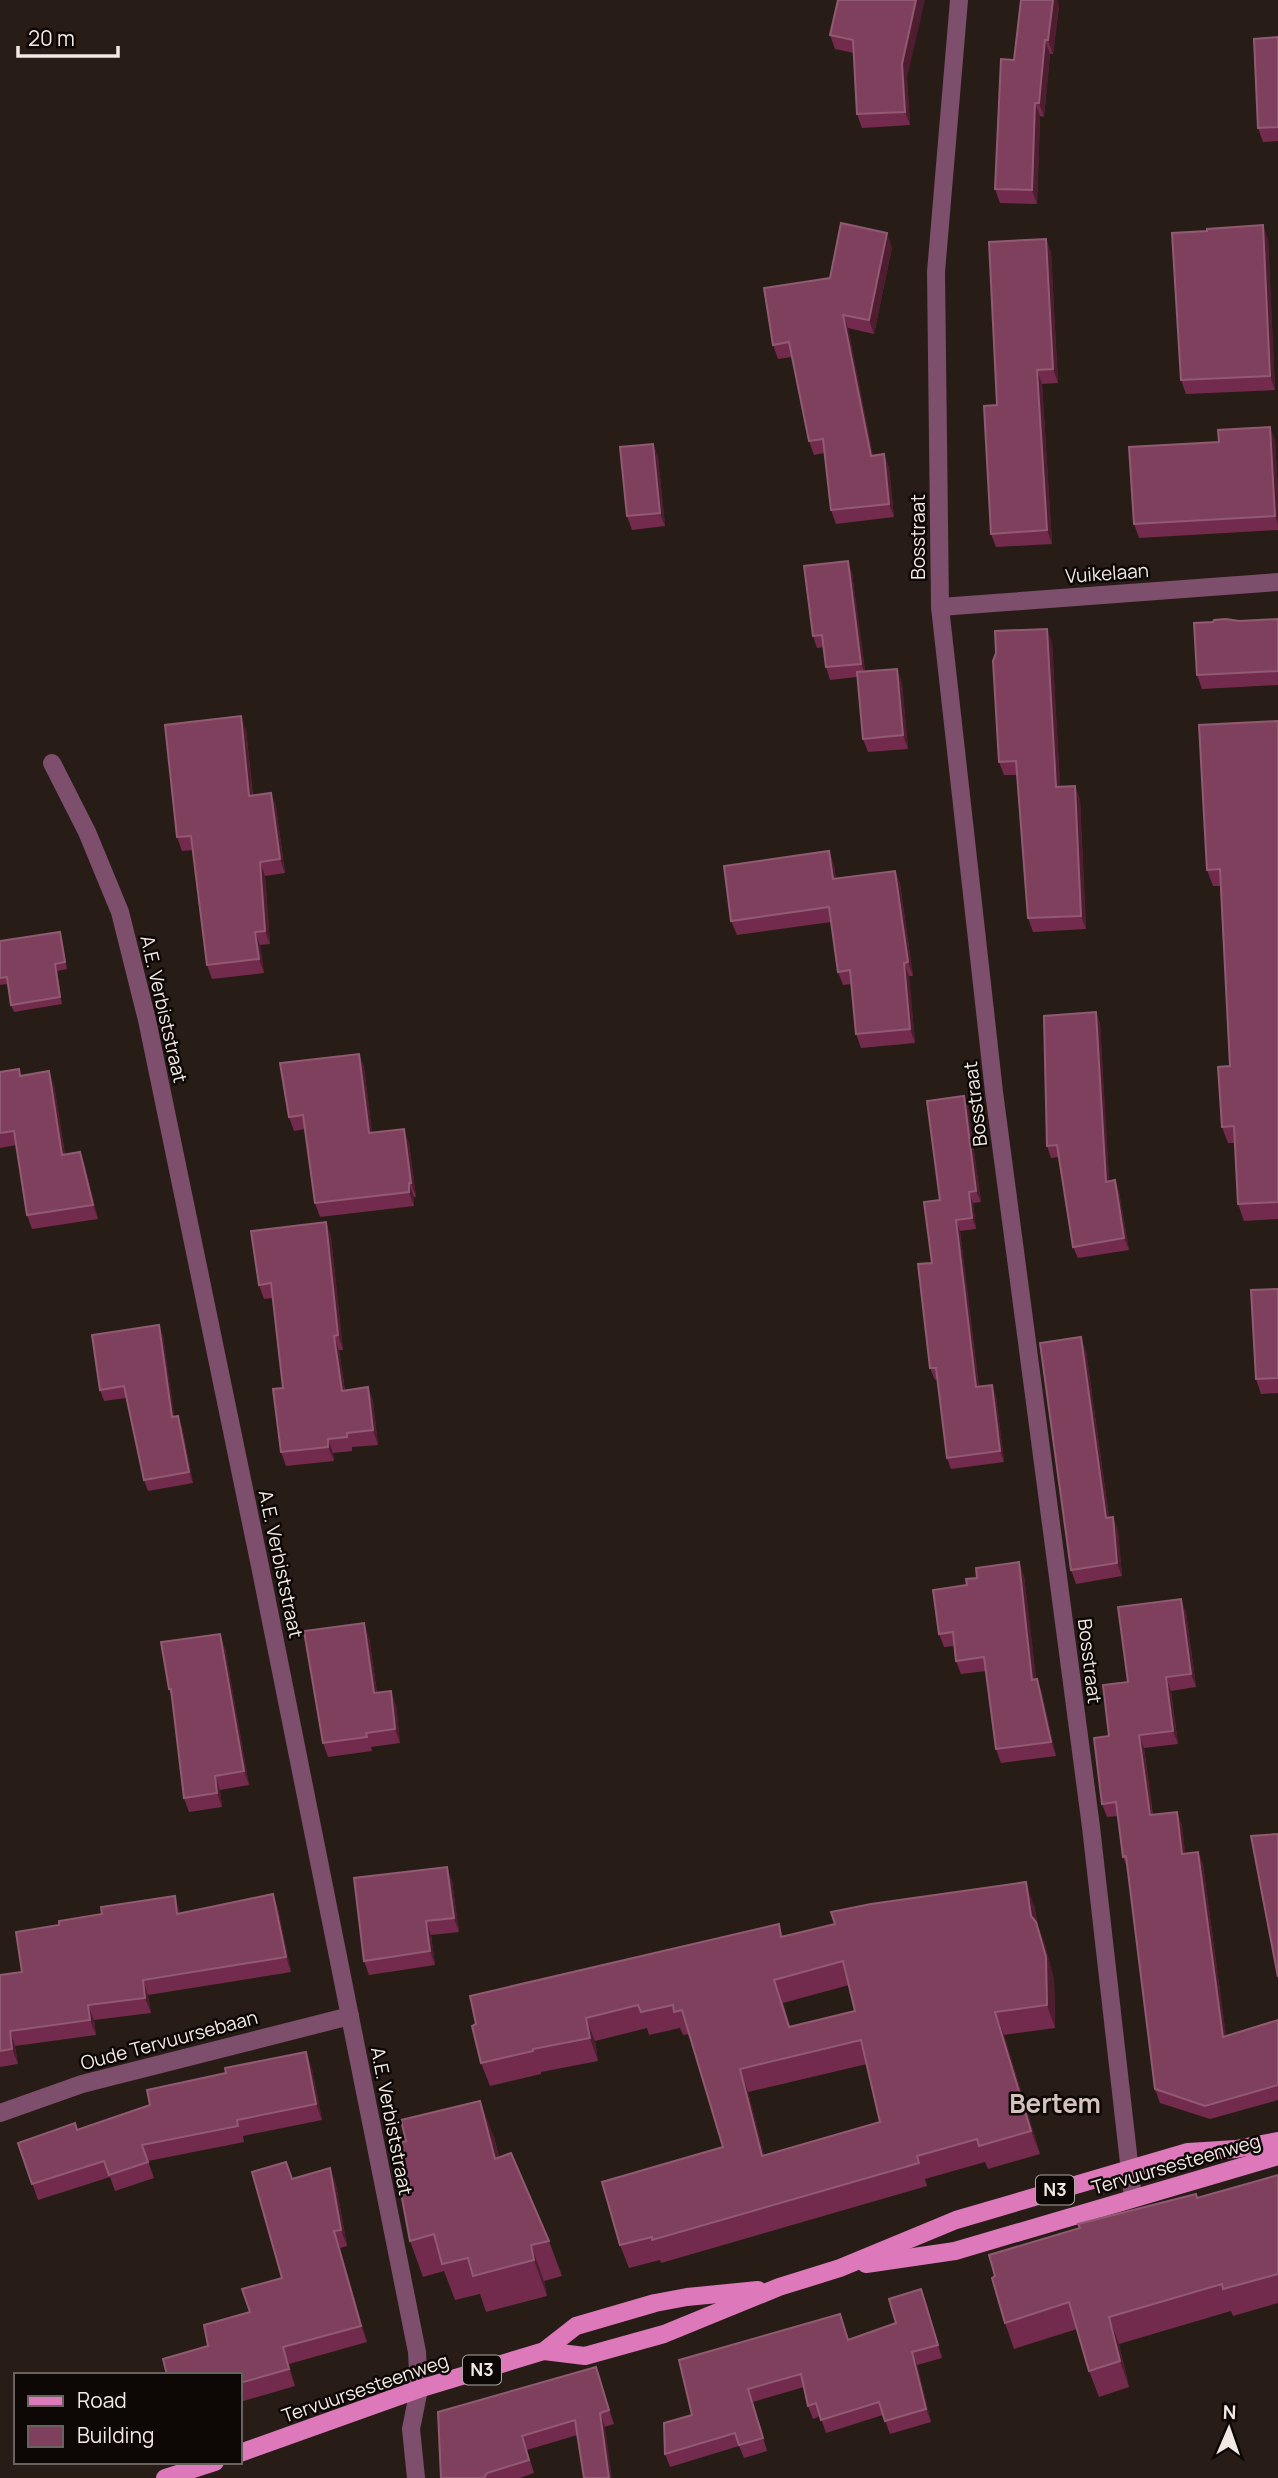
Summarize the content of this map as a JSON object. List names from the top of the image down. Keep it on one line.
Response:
{"streets":{"main road":["Tervuursesteenweg","N3"],"street":["Bosstraat","Vuikelaan","A.E. Verbiststraat","Oude Tervuursebaan"]},"crossings":[["Bosstraat","Vuikelaan"],["Bosstraat","Tervuursesteenweg"],["A.E. Verbiststraat","Oude Tervuursebaan"],["A.E. Verbiststraat","Tervuursesteenweg"]],"districts":["Bertem"],"legend":["Road","Building"],"scale_bar":"20 m","north":"top"}
